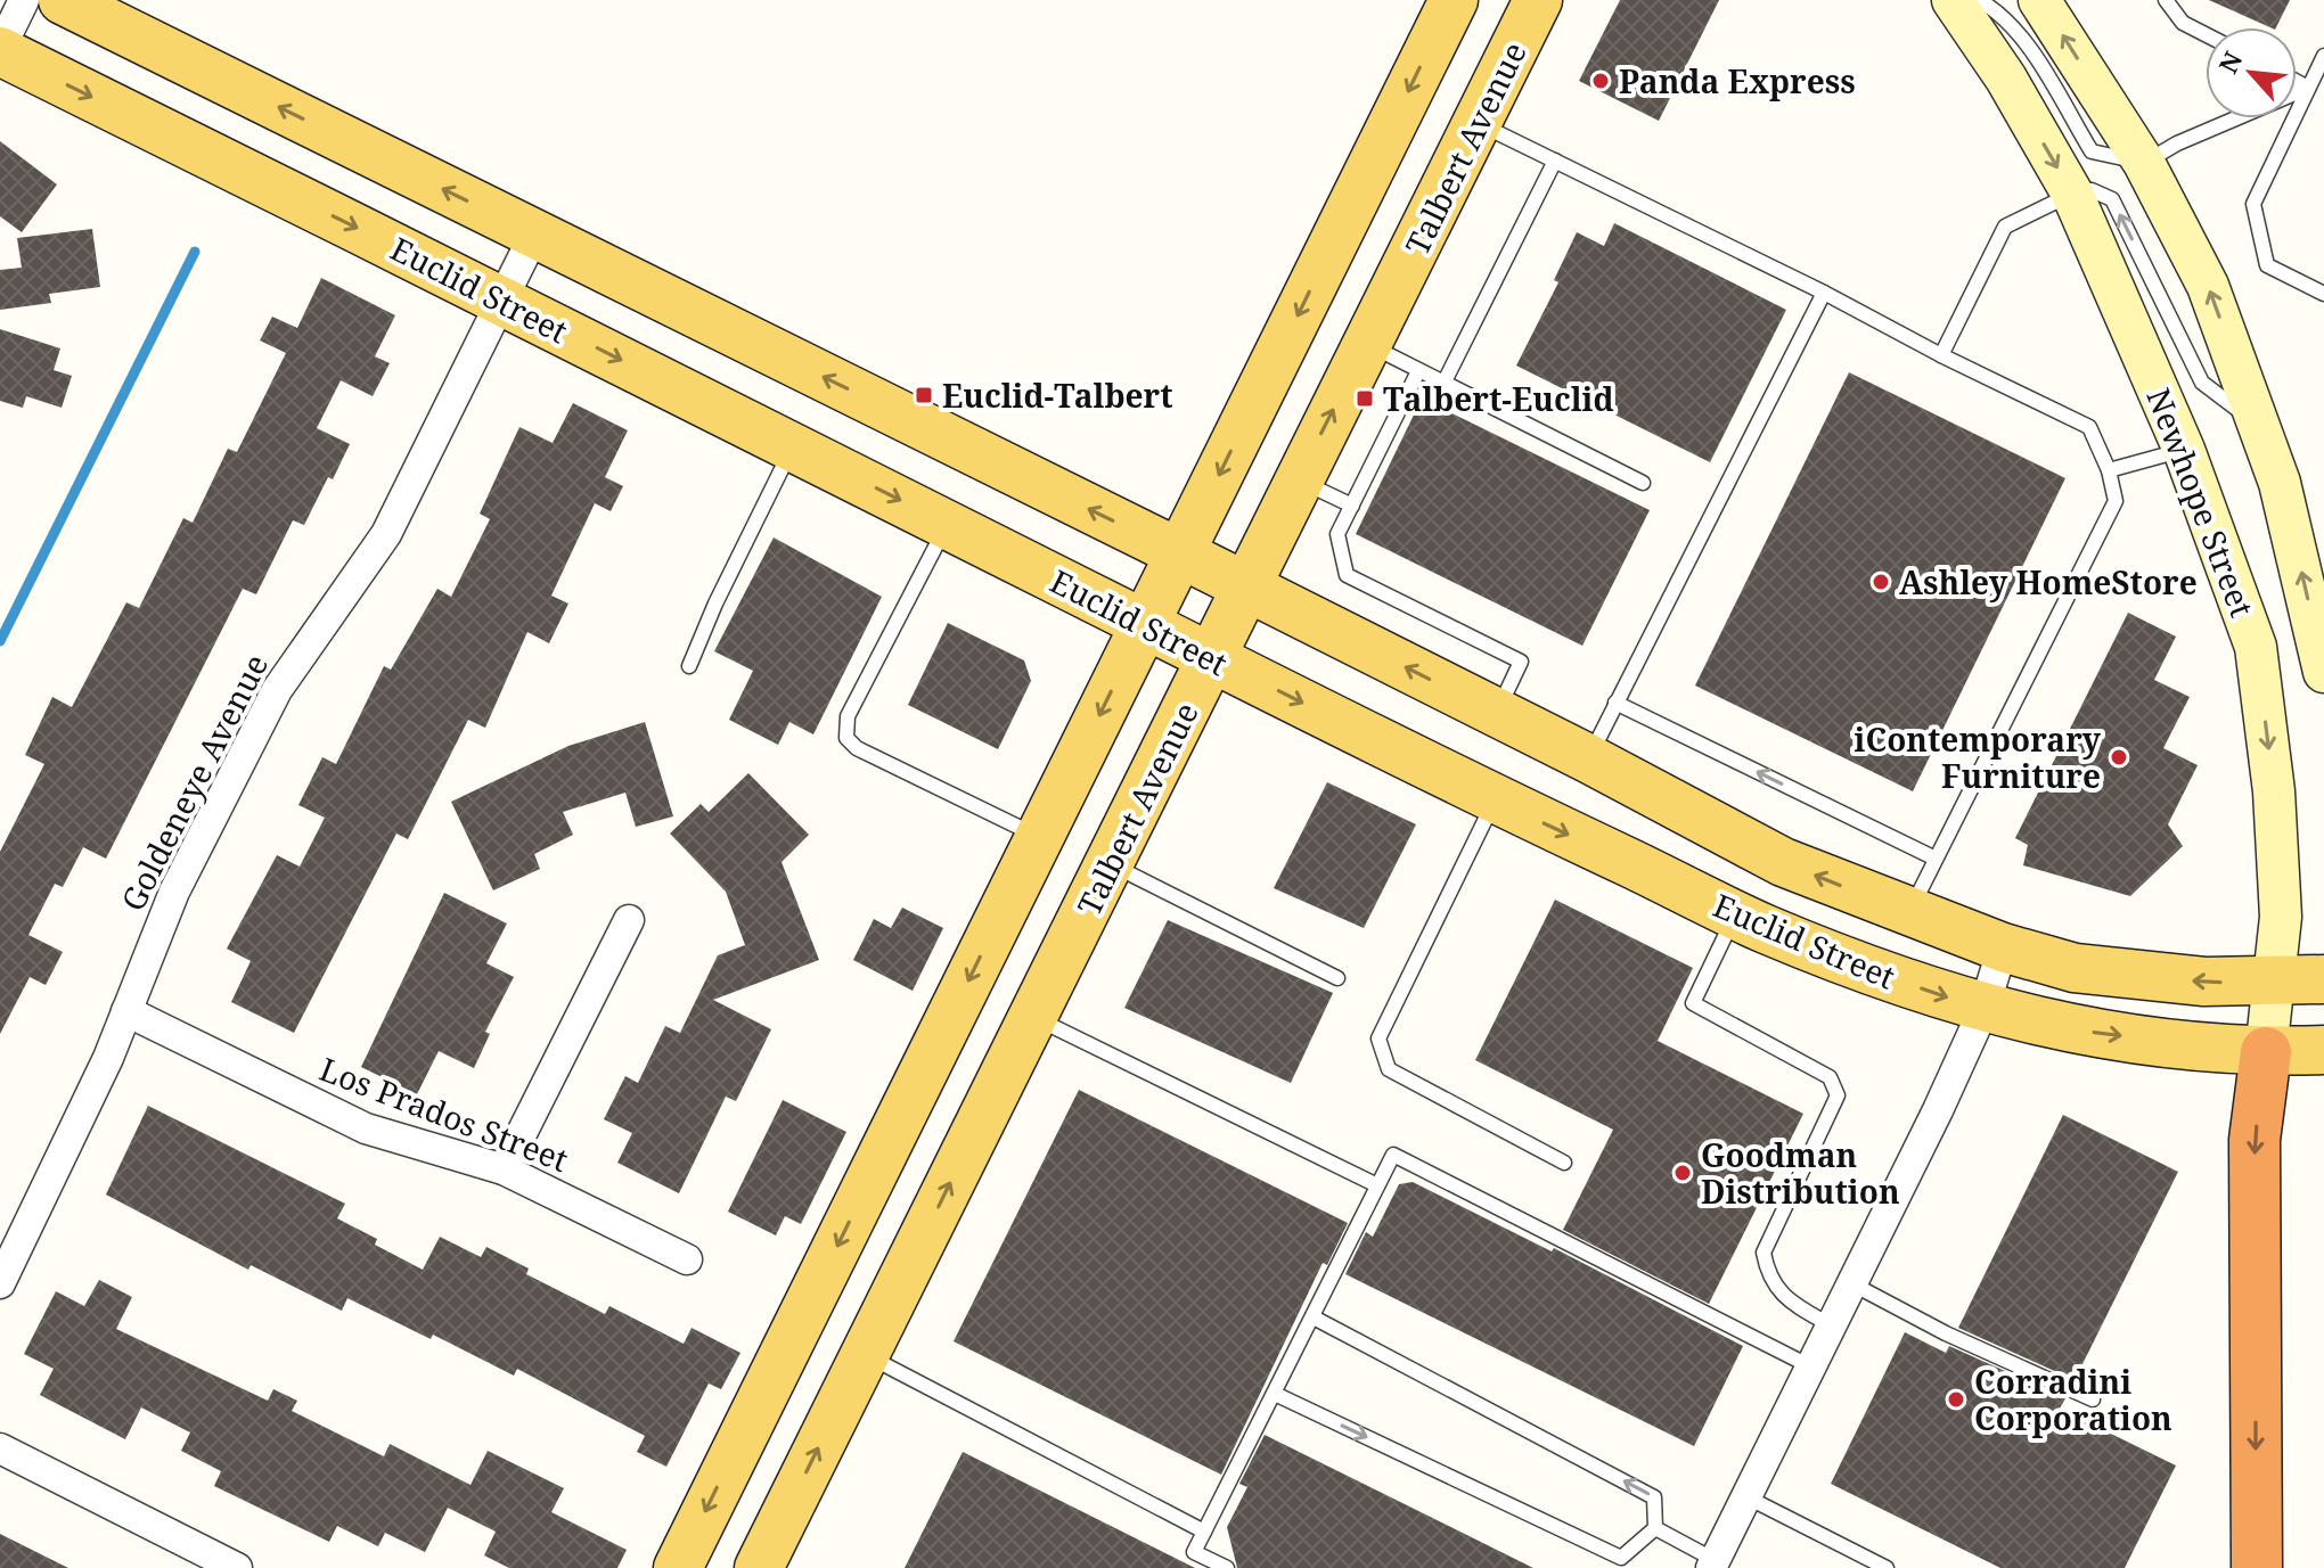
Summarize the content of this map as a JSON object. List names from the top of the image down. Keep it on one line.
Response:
{"streets":{"main road":["Talbert Avenue","Euclid Street"],"street":["Newhope Street","Goldeneye Avenue","Los Prados Street"]},"crossings":[["Talbert Avenue","Euclid Street"],["Euclid Street","Newhope Street"],["Euclid Street","Goldeneye Avenue"],["Goldeneye Avenue","Los Prados Street"]],"places":{"other":["Panda Express","Ashley HomeStore","iContemporary Furniture","Goodman Distribution","Corradini Corporation"],"transit":["Euclid-Talbert","Talbert-Euclid"]},"north":"top left"}
